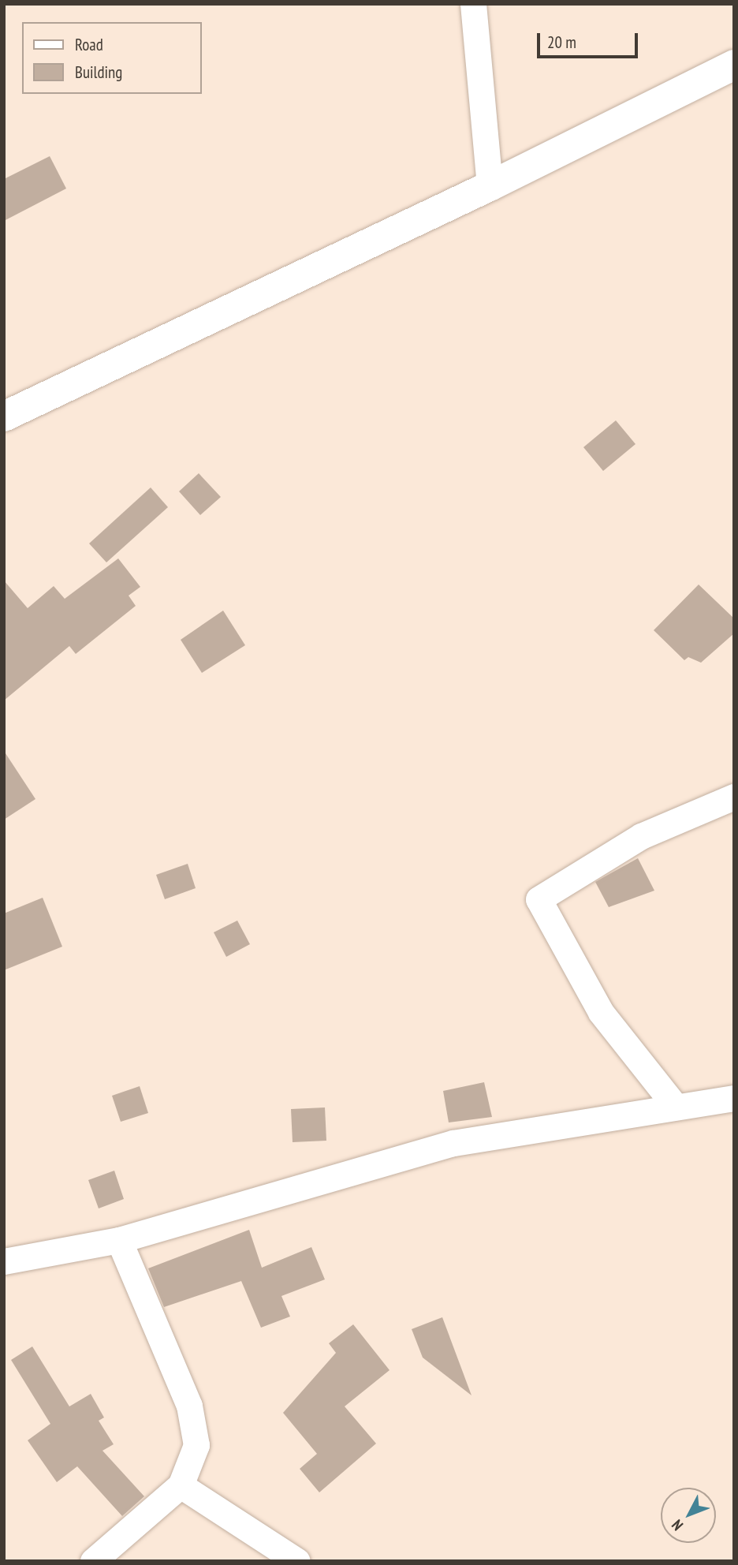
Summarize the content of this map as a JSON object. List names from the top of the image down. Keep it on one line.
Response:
{"legend":["Road","Building"],"scale_bar":"20 m","north":"bottom left"}
